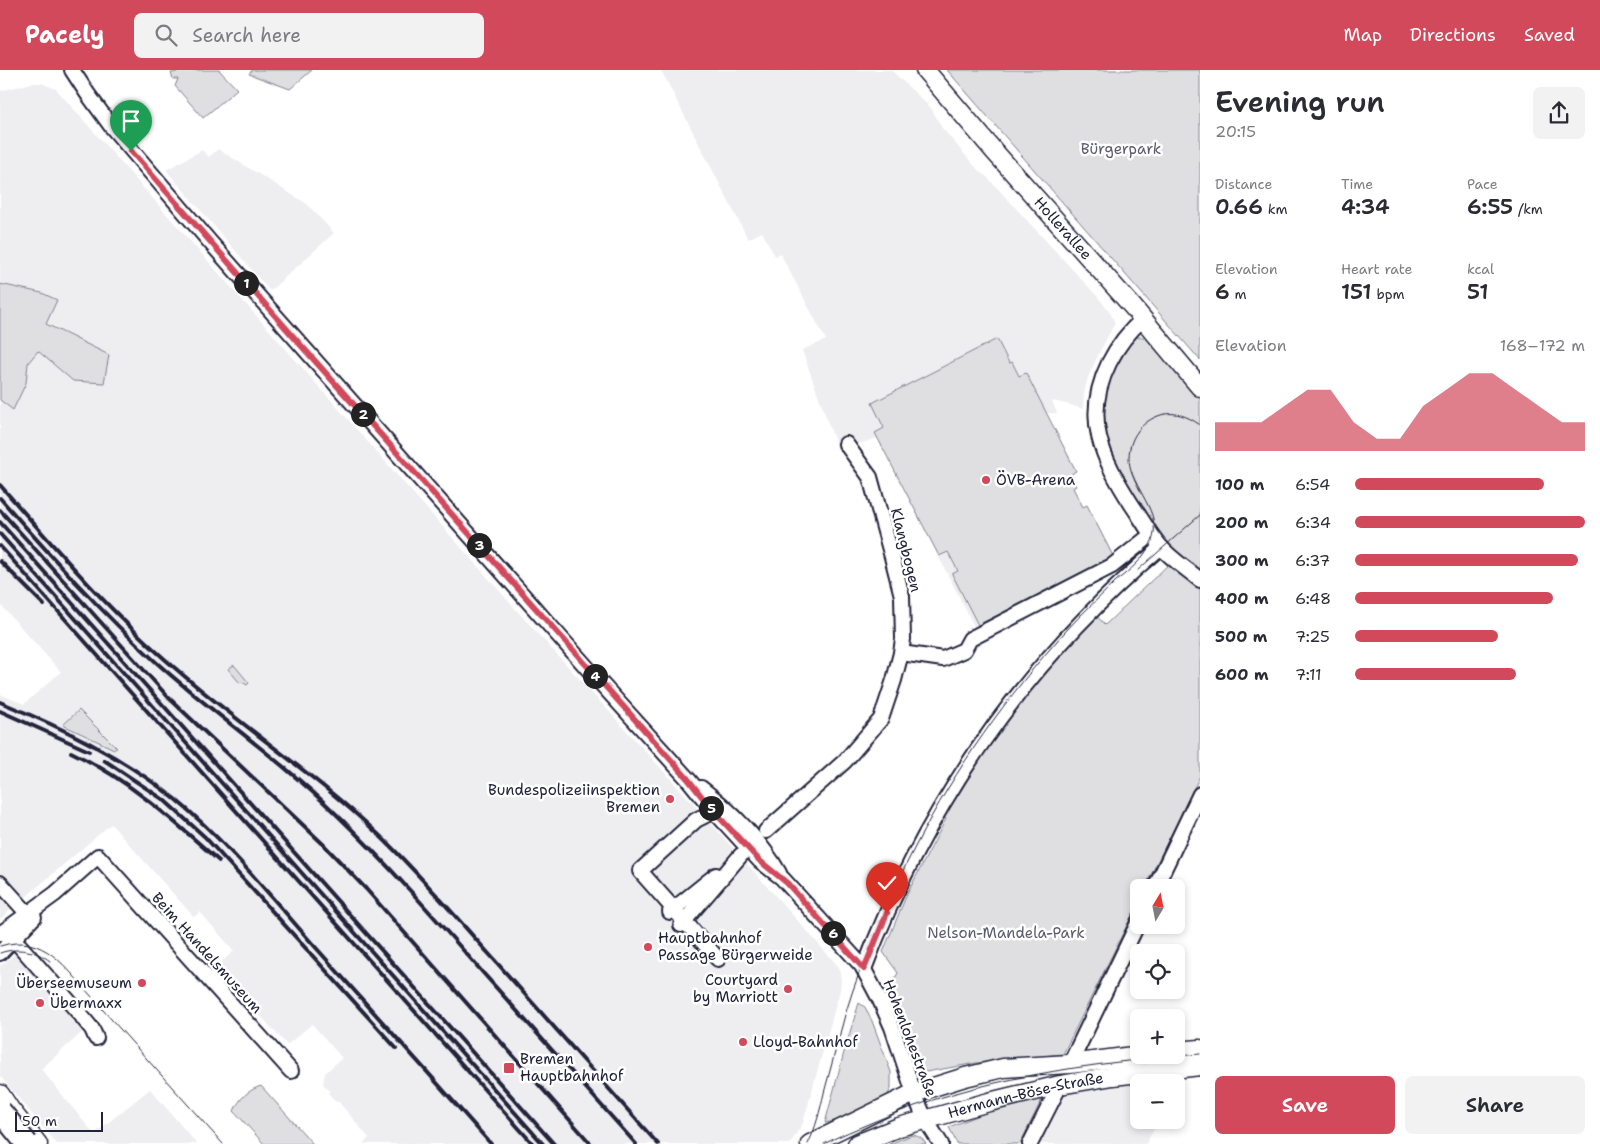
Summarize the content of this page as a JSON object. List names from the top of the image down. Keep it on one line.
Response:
{"streets":{"main road":["Hollerallee","Hermann-Böse-Straße"],"street":["Klangbogen","Beim Handelsmuseum","Hohenlohestraße"]},"crossings":[["Hohenlohestraße","Hermann-Böse-Straße"]],"parks":["Bürgerpark","Nelson-Mandela-Park"],"places":{"other":["ÖVB-Arena","Bundespolizeiinspektion Bremen","Hauptbahnhof Passage Bürgerweide","Überseemuseum","Courtyard by Marriott","Übermaxx","Lloyd-Bahnhof"],"transit":["Bremen Hauptbahnhof"]},"scale_bar":"50 m","north":"top","page":{"header":"Pacely","search":"Search here","nav":["Map","Directions","Saved"],"heading":["Evening run","20:15"],"stats":[["Distance","0.66 km"],["Time","4:34"],["Pace","6:55 /km"],["Elevation","6 m"],["Heart rate","151 bpm"],["kcal","51"]],"pins":["1","2","3","4","5","6"],"chart":["Elevation","168–172 m"],"list":[{"name":"100 m","note":"6:54"},{"name":"200 m","note":"6:34"},{"name":"300 m","note":"6:37"},{"name":"400 m","note":"6:48"},{"name":"500 m","note":"7:25"},{"name":"600 m","note":"7:11"}],"map_buttons":["+","−"],"buttons":["Save","Share"],"scale":"50 m"}}
